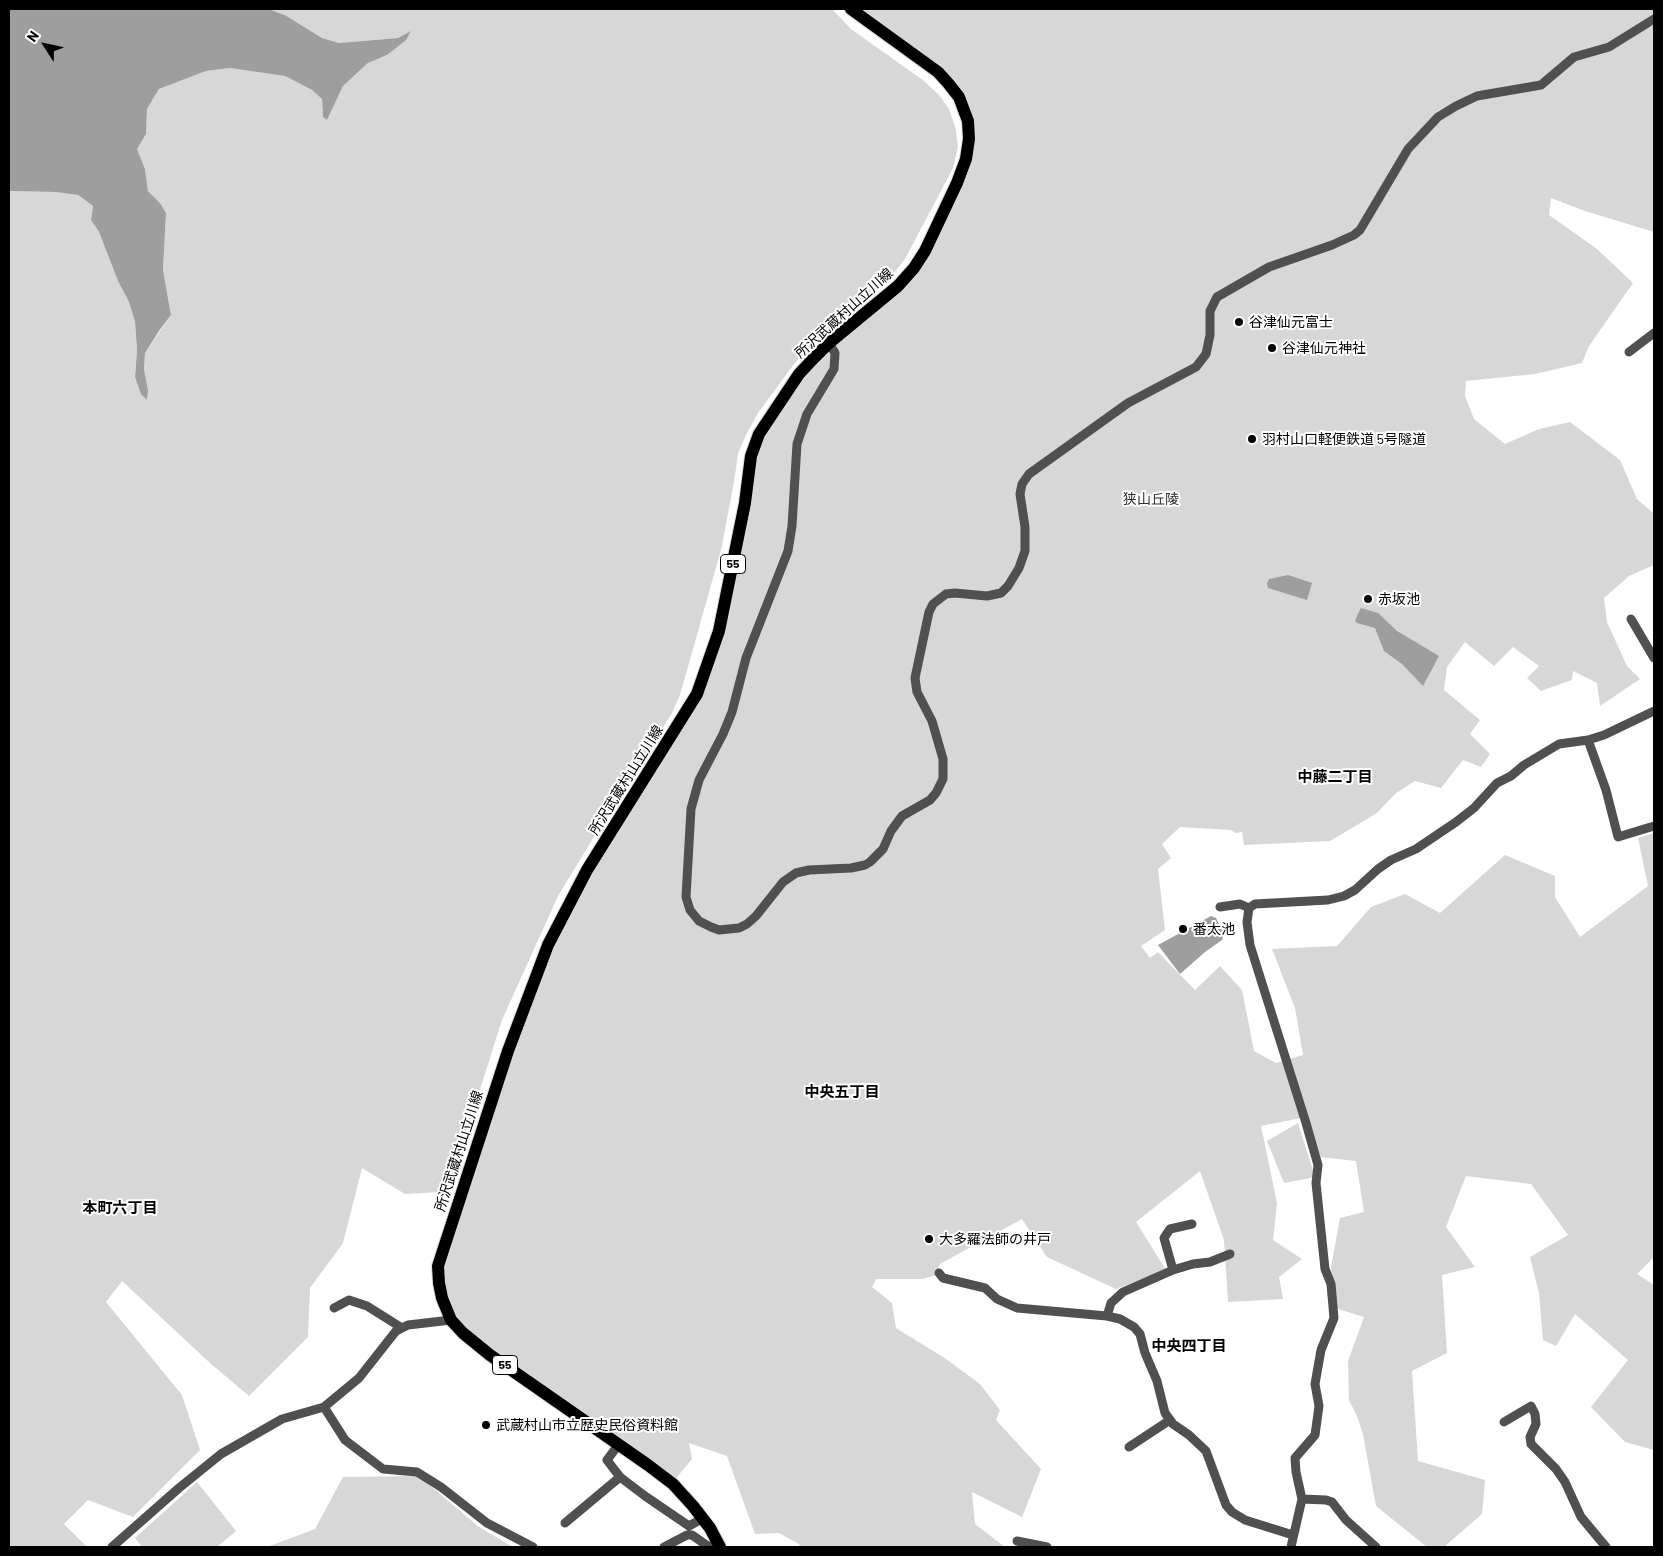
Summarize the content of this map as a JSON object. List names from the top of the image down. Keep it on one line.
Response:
{"streets":{"main road":["所沢武蔵村山立川線","55"]},"districts":["中藤二丁目","中央五丁目","本町六丁目","中央四丁目"],"parks":["狭山丘陵"],"places":["谷津仙元富士","谷津仙元神社","羽村山口軽便鉄道 5号隧道","赤坂池","番太池","大多羅法師の井戸","武蔵村山市立歴史民俗資料館"],"north":"top left"}
